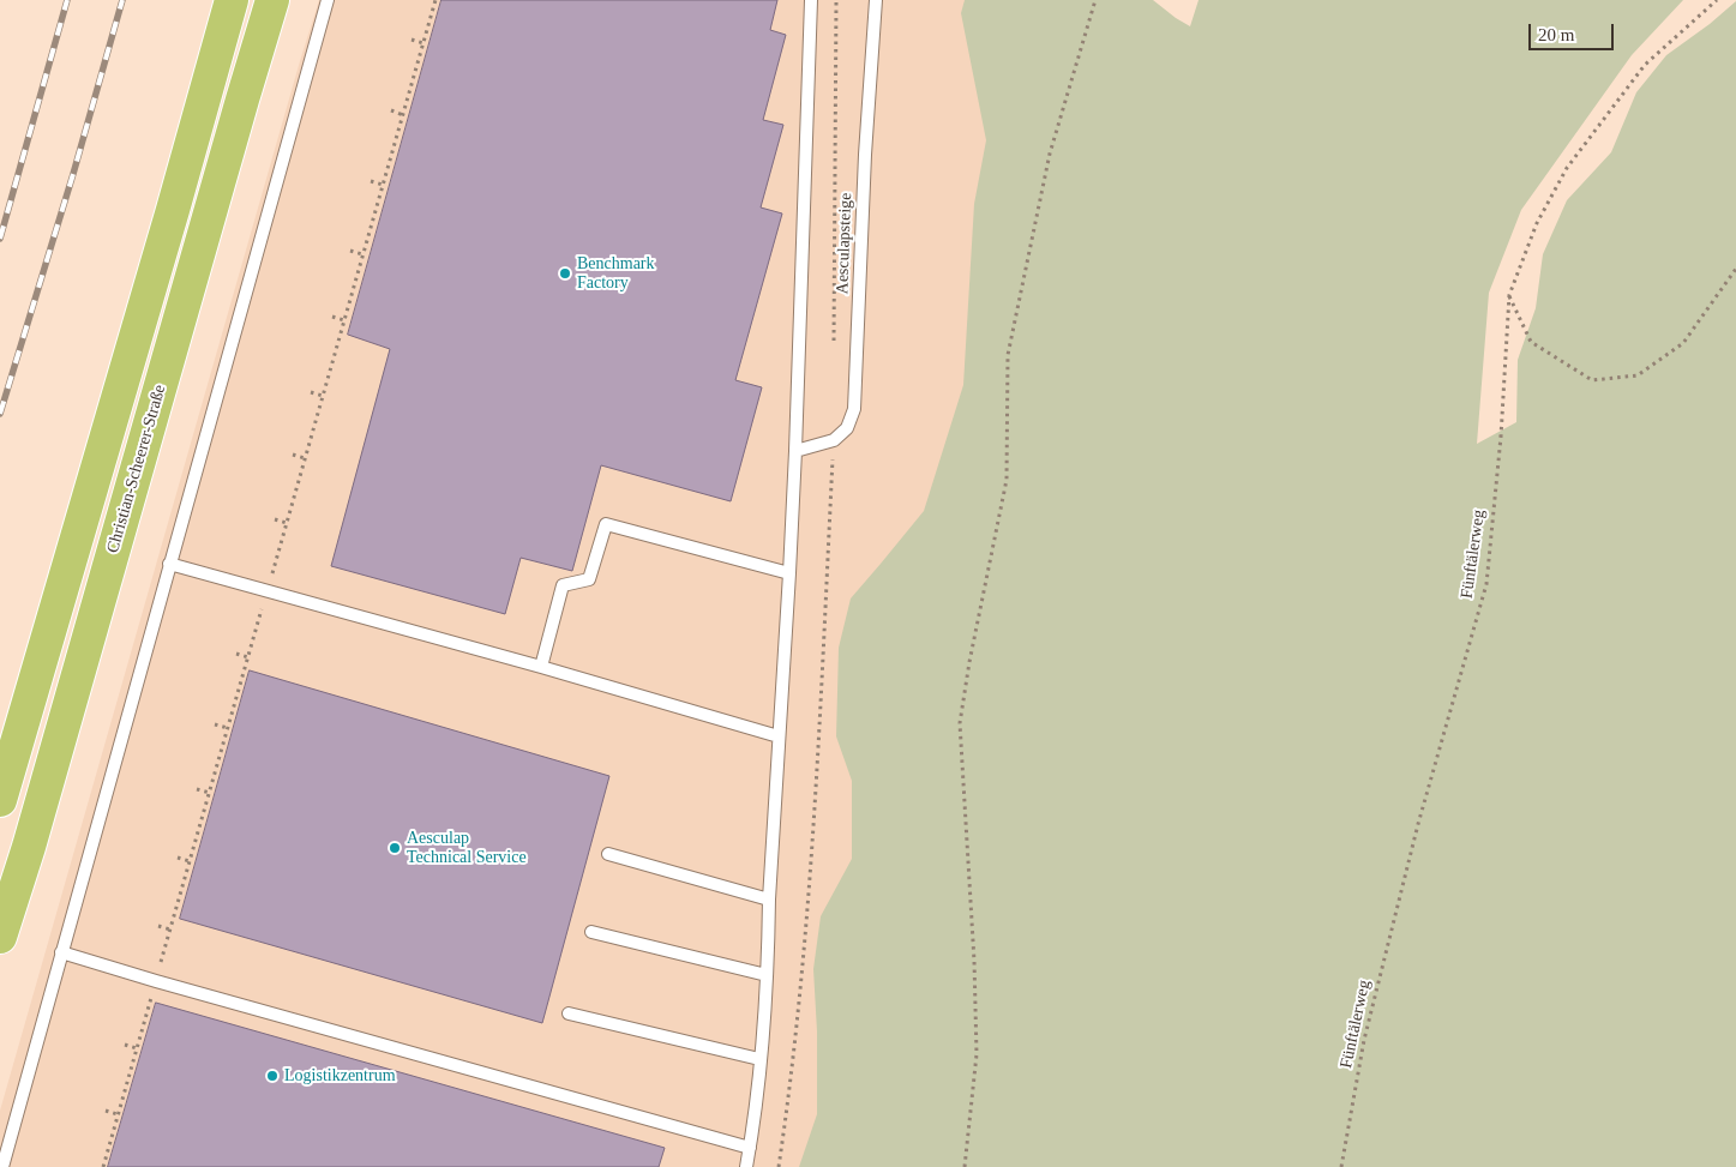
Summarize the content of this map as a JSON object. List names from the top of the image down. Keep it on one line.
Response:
{"streets":{"main road":["Christian-Scheerer-Straße"],"lane":["Aesculapsteige"],"path":["Fünftälerweg"]},"places":["Benchmark Factory","Aesculap Technical Service","Logistikzentrum"],"scale_bar":"20 m"}
